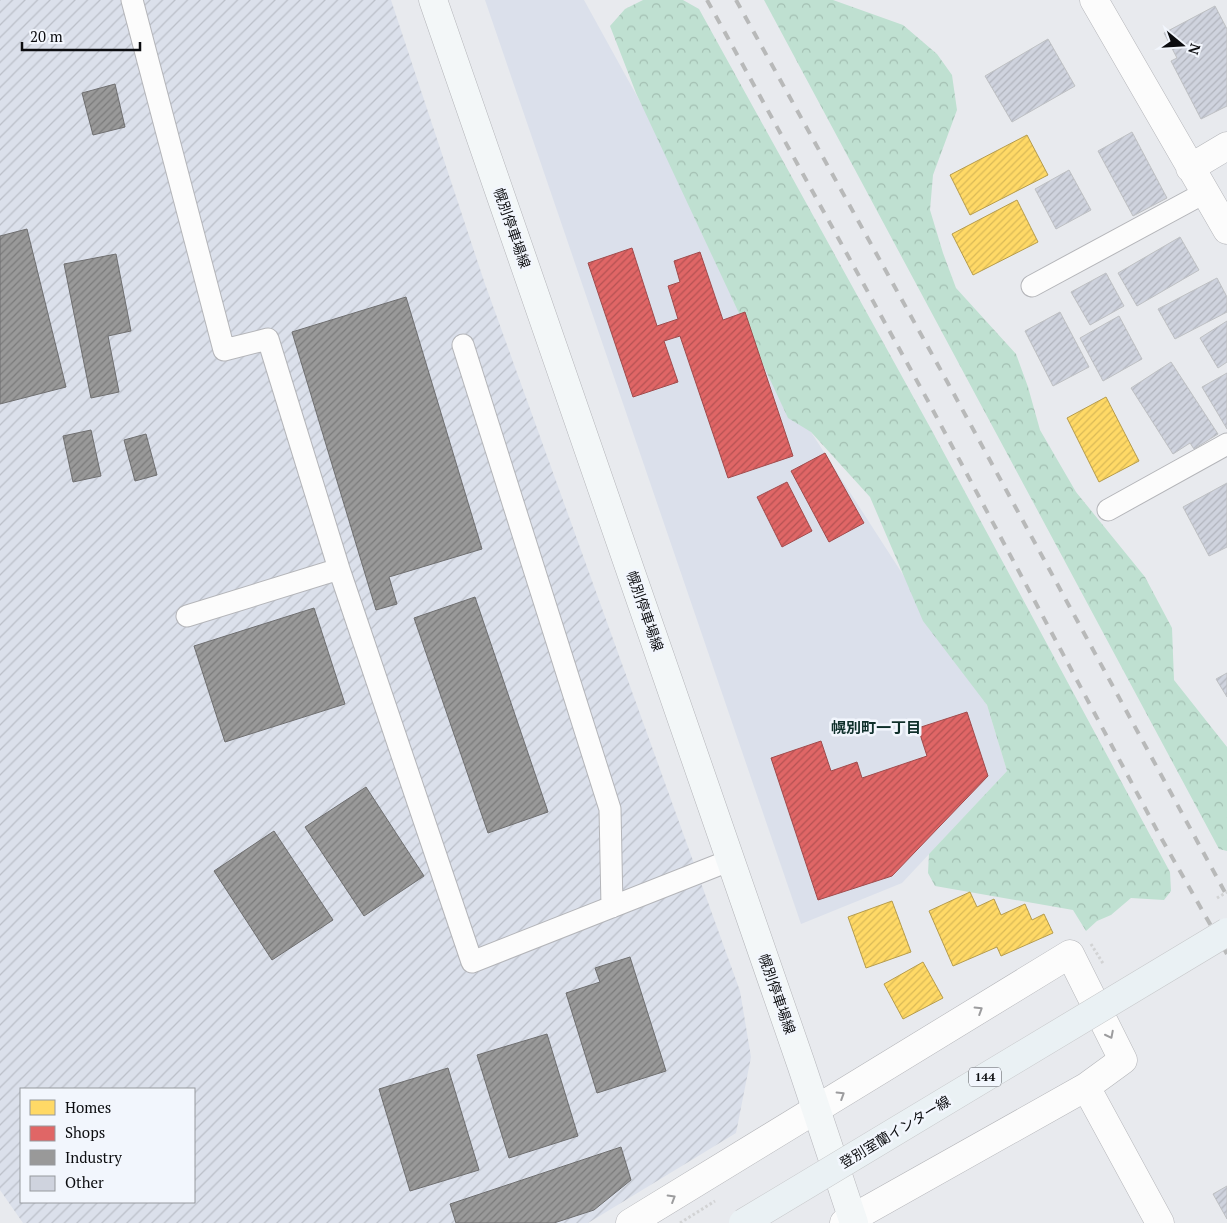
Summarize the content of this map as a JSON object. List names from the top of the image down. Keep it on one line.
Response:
{"streets":{"main road":["幌別停車場線","144","登別室蘭インター線"]},"districts":["幌別町一丁目"],"legend":["Homes","Shops","Industry","Other"],"scale_bar":"20 m","north":"right"}
